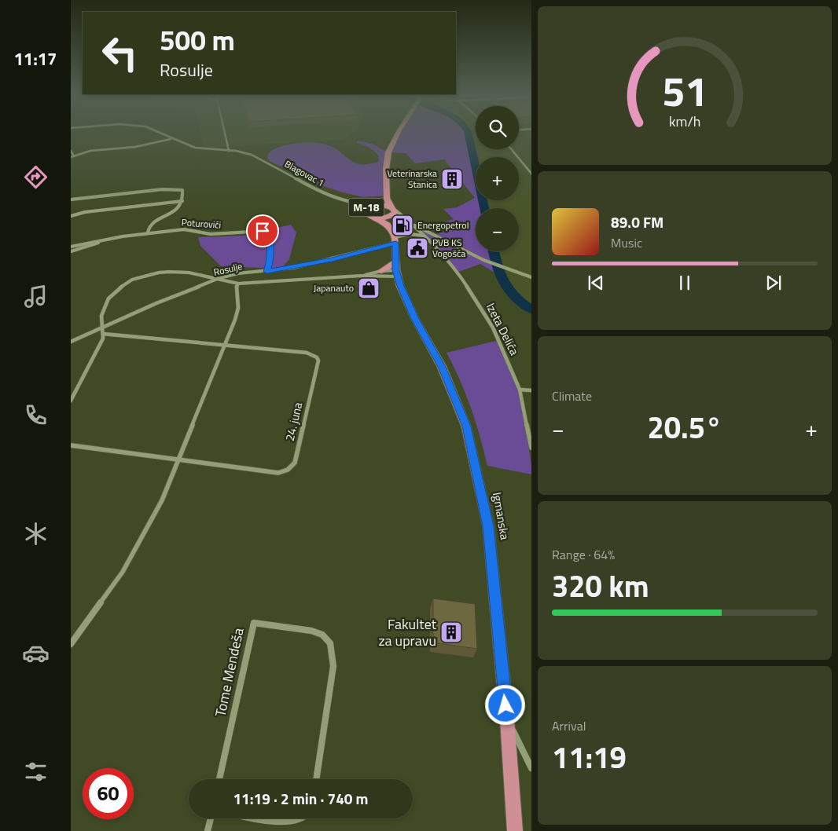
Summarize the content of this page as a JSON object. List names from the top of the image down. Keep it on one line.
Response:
{"streets":{"main road":["M-18","Igmanska"],"street":["Blagovac 1","Poturovići","Rosulje","Izeta Delića","24. juna","Tome Mendeša"]},"crossings":[["Blagovac 1","M-18"],["M-18","Rosulje"],["M-18","Izeta Delića"],["M-18","Igmanska"],["Poturovići","Rosulje"],["Rosulje","Izeta Delića"],["Rosulje","Igmanska"]],"places":{"building":["Veterinarska Stanica","Fakultet za upravu"],"fuel station":["Energopetrol"],"public building":["PVB KS Vogošća"],"shop":["Japanauto"]},"page":{"tabs":"11:17","turn":["500 m","Rosulje"],"map_buttons":["+","−"],"song":["89.0 FM","Music"],"tile":["Climate",["Range · 64%","320 km"],["Arrival","11:19"]],"heat":["−","20.5°","+"],"limit":"60","trip":"11:19 · 2 min · 740 m","gauge":["51","km/h"]}}
